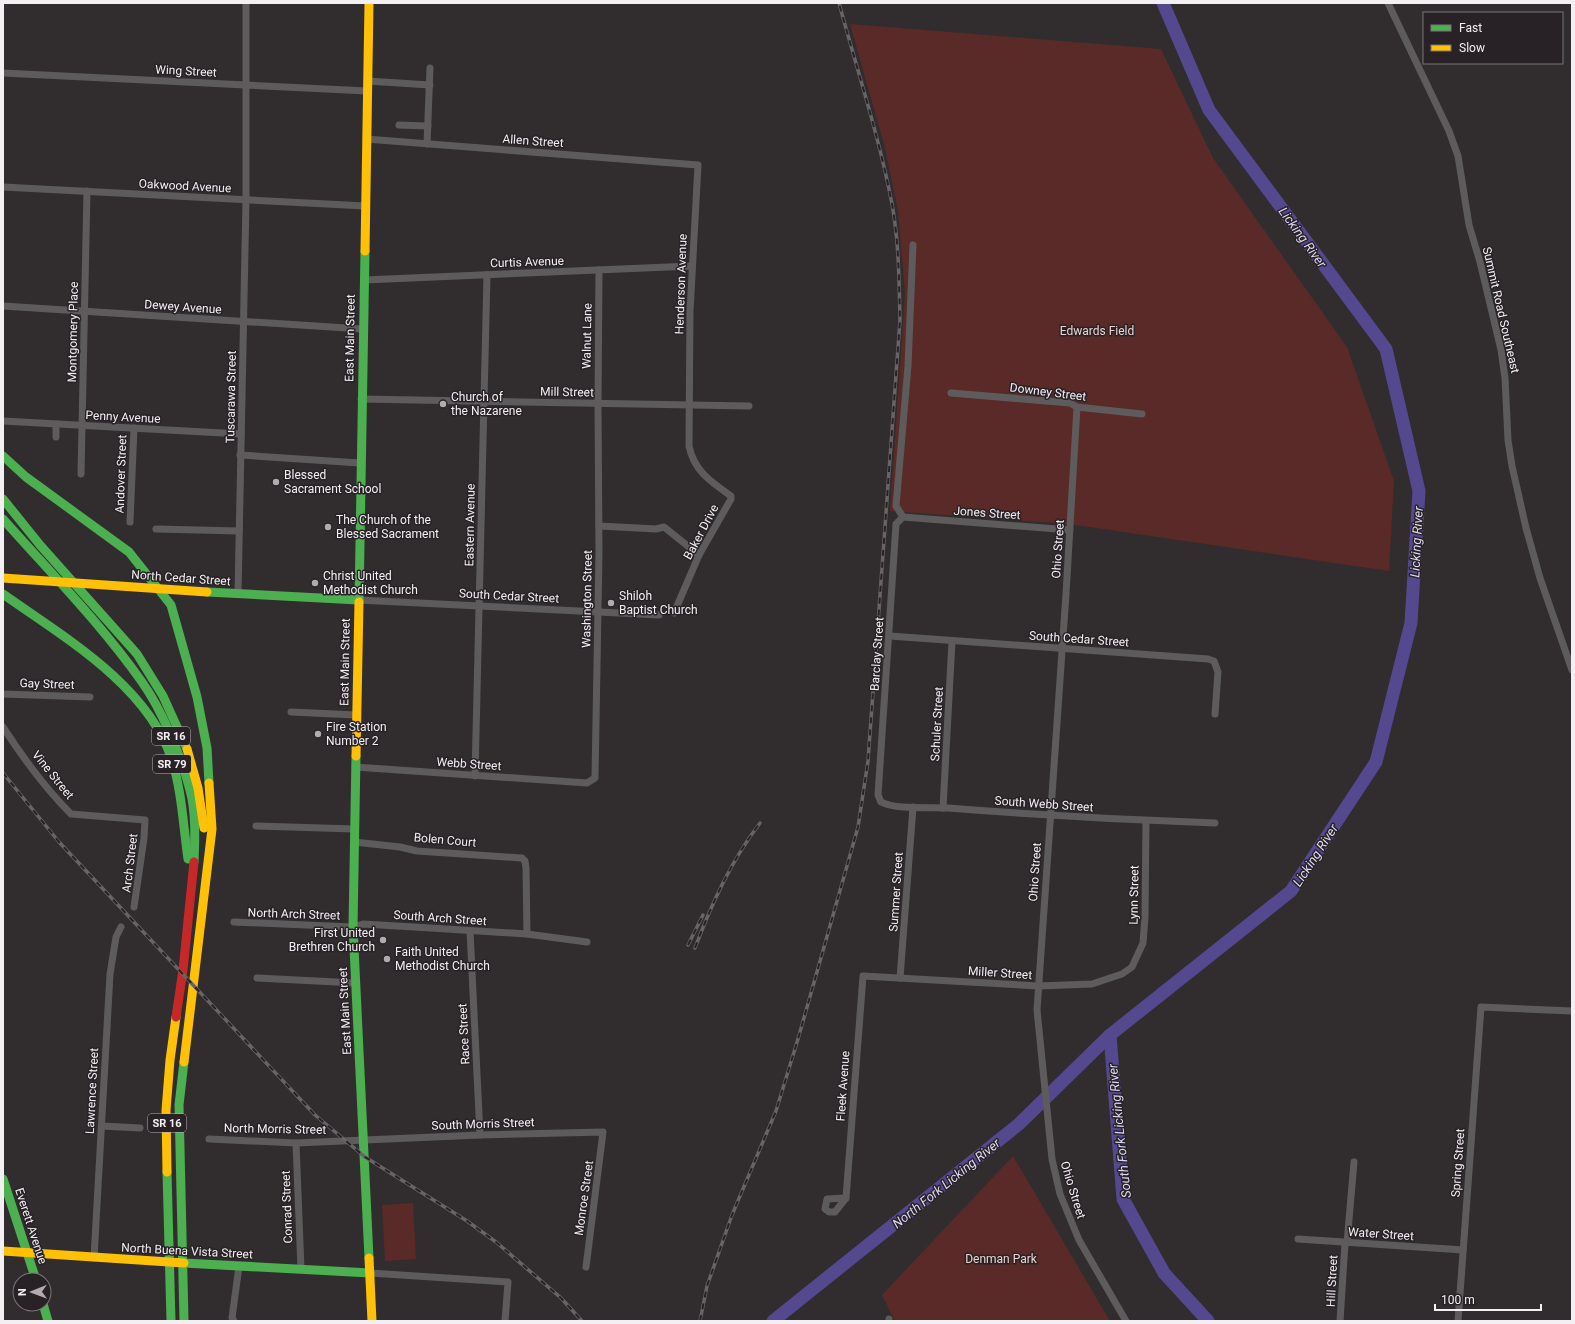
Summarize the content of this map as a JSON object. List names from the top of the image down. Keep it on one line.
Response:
{"streets":{"main road":["East Main Street","North Cedar Street","SR 16","SR 79","Everett Avenue","North Buena Vista Street"],"street":["Wing Street","Allen Street","Oakwood Avenue","Curtis Avenue","Henderson Avenue","Dewey Avenue","Summit Road Southeast","Montgomery Place","Walnut Lane","Mill Street","Downey Street","Tuscarawa Street","Penny Avenue","Andover Street","Jones Street","Eastern Avenue","Baker Drive","Ohio Street","South Cedar Street","Washington Street","Barclay Street","Gay Street","Schuler Street","Webb Street","Vine Street","South Webb Street","Bolen Court","Arch Street","Summer Street","Lynn Street","North Arch Street","South Arch Street","Miller Street","Race Street","Fleek Avenue","Lawrence Street","South Morris Street","North Morris Street","Spring Street","Monroe Street","Conrad Street","Water Street","Hill Street"]},"crossings":[["Wing Street","East Main Street"],["Wing Street","Tuscarawa Street"],["Allen Street","Henderson Avenue"],["Allen Street","East Main Street"],["Oakwood Avenue","Montgomery Place"],["Oakwood Avenue","East Main Street"],["Oakwood Avenue","Tuscarawa Street"],["Curtis Avenue","Henderson Avenue"],["Curtis Avenue","Walnut Lane"],["Curtis Avenue","East Main Street"],["Curtis Avenue","Eastern Avenue"],["Henderson Avenue","Mill Street"],["Henderson Avenue","Baker Drive"],["Dewey Avenue","Montgomery Place"],["Dewey Avenue","East Main Street"],["Dewey Avenue","Tuscarawa Street"],["Montgomery Place","Penny Avenue"],["Walnut Lane","Mill Street"],["Walnut Lane","Washington Street"],["East Main Street","Mill Street"],["East Main Street","North Cedar Street"],["East Main Street","South Cedar Street"],["East Main Street","Webb Street"],["East Main Street","Bolen Court"],["East Main Street","North Arch Street"],["East Main Street","South Arch Street"],["East Main Street","South Morris Street"],["East Main Street","North Morris Street"],["East Main Street","North Buena Vista Street"],["Mill Street","Eastern Avenue"],["Mill Street","Baker Drive"],["Mill Street","Washington Street"],["Downey Street","Ohio Street"],["Tuscarawa Street","Penny Avenue"],["Tuscarawa Street","North Cedar Street"],["Penny Avenue","Andover Street"],["Jones Street","Ohio Street"],["Jones Street","Barclay Street"],["Eastern Avenue","South Cedar Street"],["Eastern Avenue","Webb Street"],["Ohio Street","South Cedar Street"],["Ohio Street","South Webb Street"],["Ohio Street","Miller Street"],["North Cedar Street","South Cedar Street"],["North Cedar Street","SR 79"],["South Cedar Street","Washington Street"],["South Cedar Street","Barclay Street"],["South Cedar Street","Schuler Street"],["Washington Street","Webb Street"],["Barclay Street","South Webb Street"],["Schuler Street","South Webb Street"],["SR 16","SR 79"],["Vine Street","Arch Street"],["South Webb Street","Summer Street"],["South Webb Street","Lynn Street"],["Bolen Court","South Arch Street"],["Summer Street","Miller Street"],["Lynn Street","Miller Street"],["North Arch Street","South Arch Street"],["South Arch Street","Race Street"],["Miller Street","Fleek Avenue"],["Race Street","South Morris Street"],["Lawrence Street","North Buena Vista Street"],["South Morris Street","North Morris Street"],["South Morris Street","Monroe Street"],["North Morris Street","Conrad Street"],["Spring Street","Water Street"],["Conrad Street","North Buena Vista Street"],["Everett Avenue","North Buena Vista Street"],["Water Street","Hill Street"]],"water":["Licking River","South Fork Licking River","North Fork Licking River"],"parks":["Edwards Field","Denman Park"],"places":["Church of the Nazarene","Blessed Sacrament School","The Church of the Blessed Sacrament","Christ United Methodist Church","Shiloh Baptist Church","Fire Station Number 2","First United Brethren Church","Faith United Methodist Church"],"legend":["Fast","Slow"],"scale_bar":"100 m","north":"left"}
